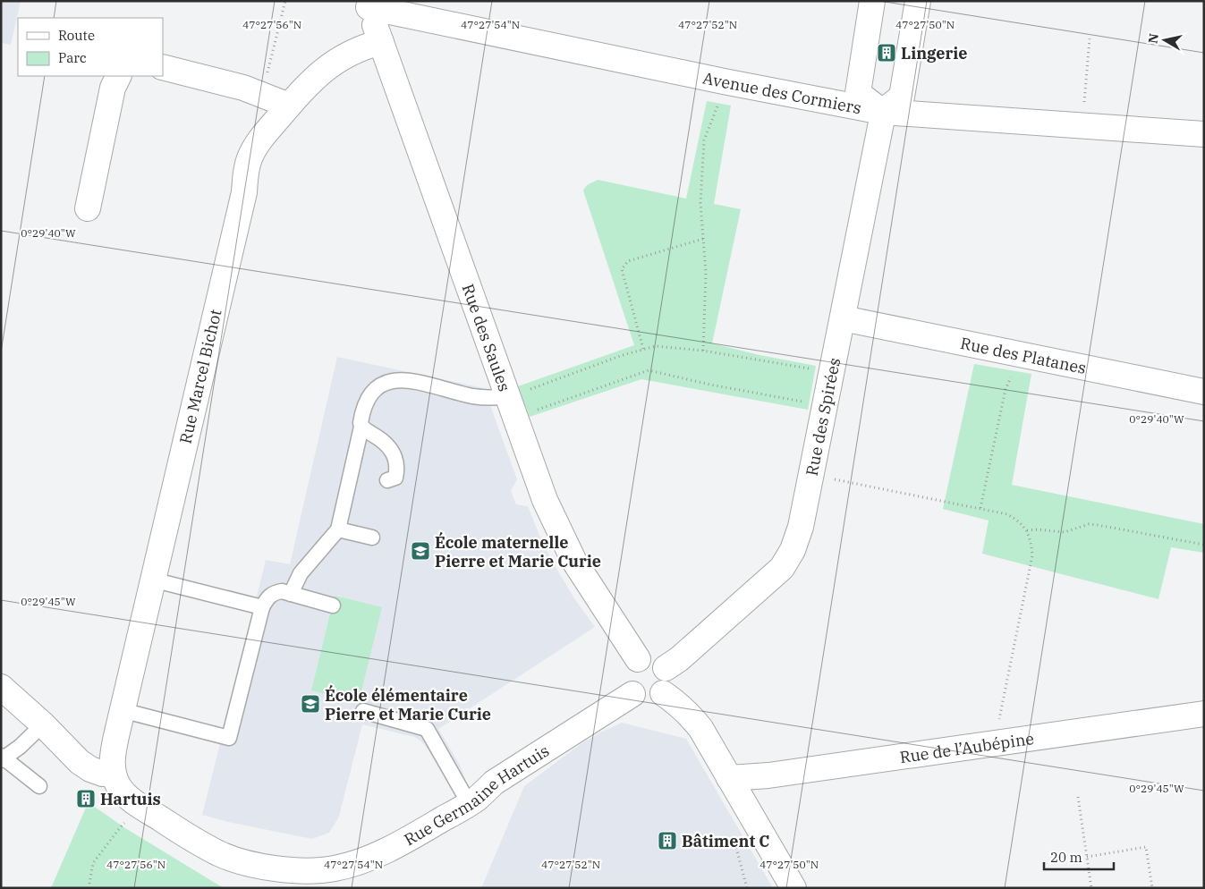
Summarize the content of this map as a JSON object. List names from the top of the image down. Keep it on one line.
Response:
{"streets":{"street":["Avenue des Cormiers","Rue des Saules","Rue des Platanes","Rue Marcel Bichot","Rue des Spirées","Rue de l’Aubépine","Rue Germaine Hartuis"]},"crossings":[["Avenue des Cormiers","Rue des Saules"],["Avenue des Cormiers","Rue des Spirées"],["Rue des Saules","Rue Marcel Bichot"],["Rue des Saules","Rue des Spirées"],["Rue des Saules","Rue Germaine Hartuis"],["Rue des Platanes","Rue des Spirées"],["Rue Marcel Bichot","Rue Germaine Hartuis"],["Rue des Spirées","Rue Germaine Hartuis"]],"places":{"building":["Lingerie","Hartuis","Bâtiment C"],"school or university":["École maternelle Pierre et Marie Curie","École élémentaire Pierre et Marie Curie"]},"legend":["Route","Parc"],"scale_bar":"20 m","north":"left","coordinates":["47°27'56\"N","47°27'54\"N","47°27'52\"N","47°27'50\"N","0°29'40\"W","0°29'45\"W"]}
